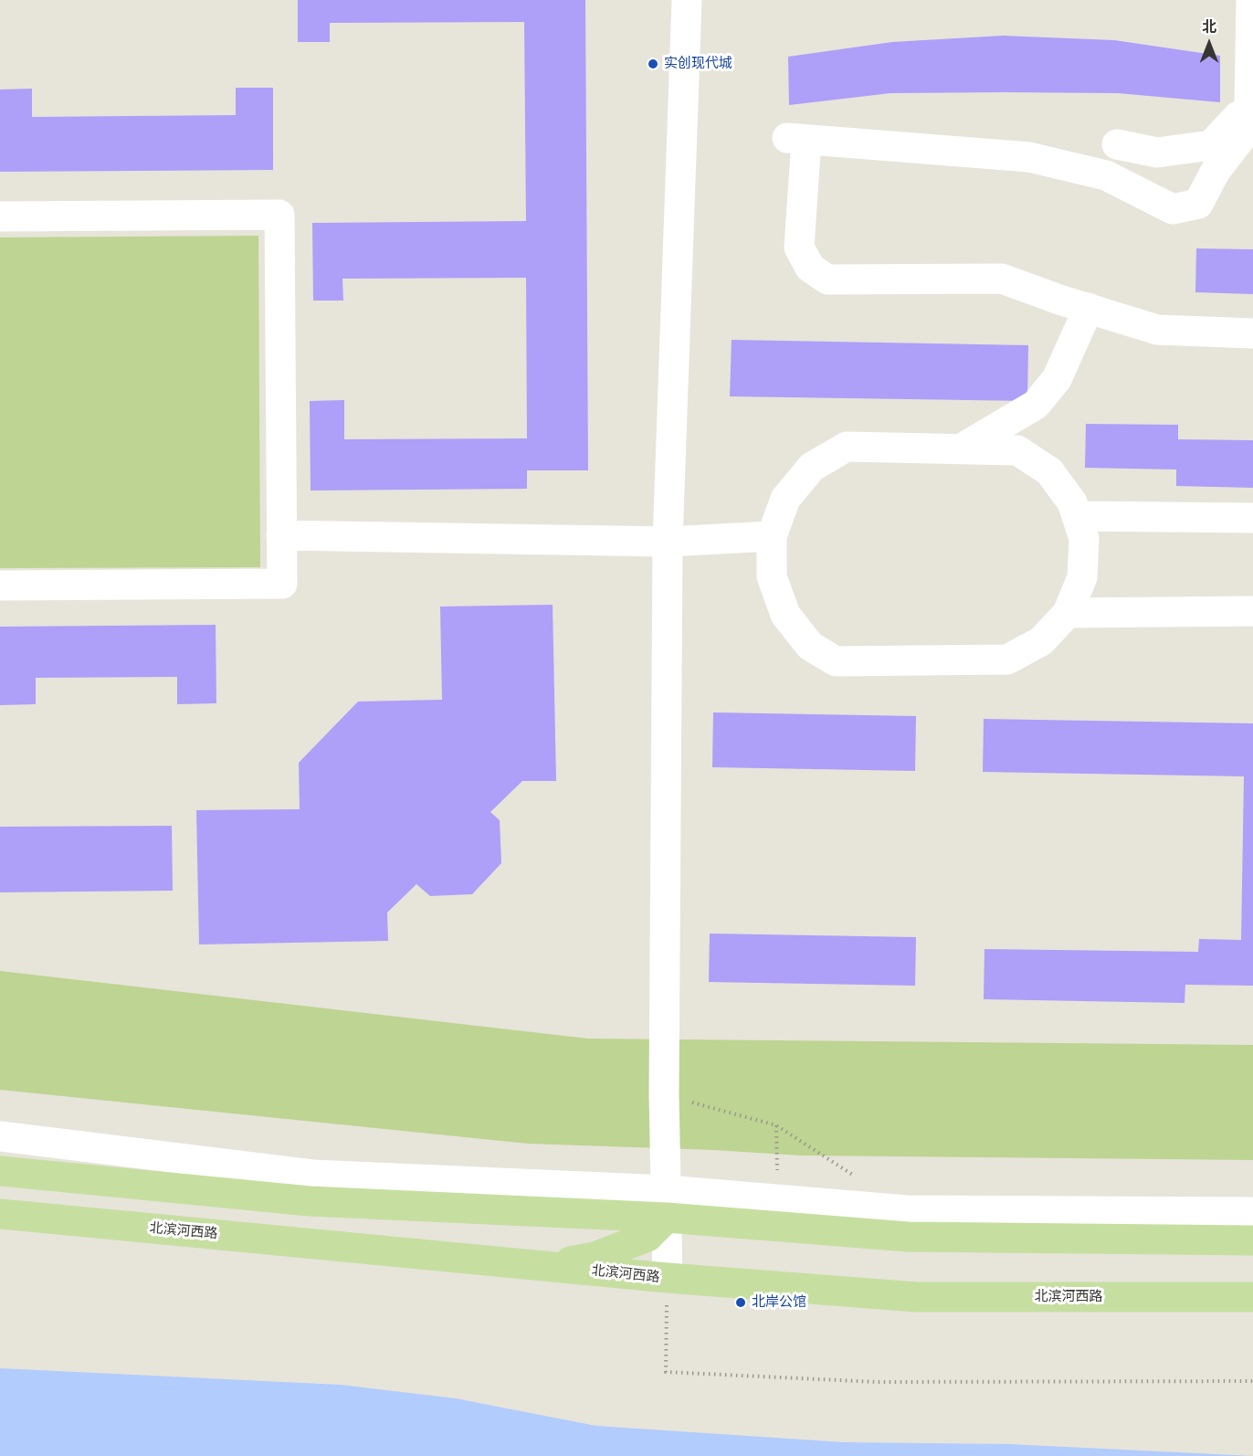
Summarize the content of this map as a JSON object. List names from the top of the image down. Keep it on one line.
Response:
{"streets":{"main road":["北滨河西路"]},"places":["实创现代城","北岸公馆"],"north":"top"}
